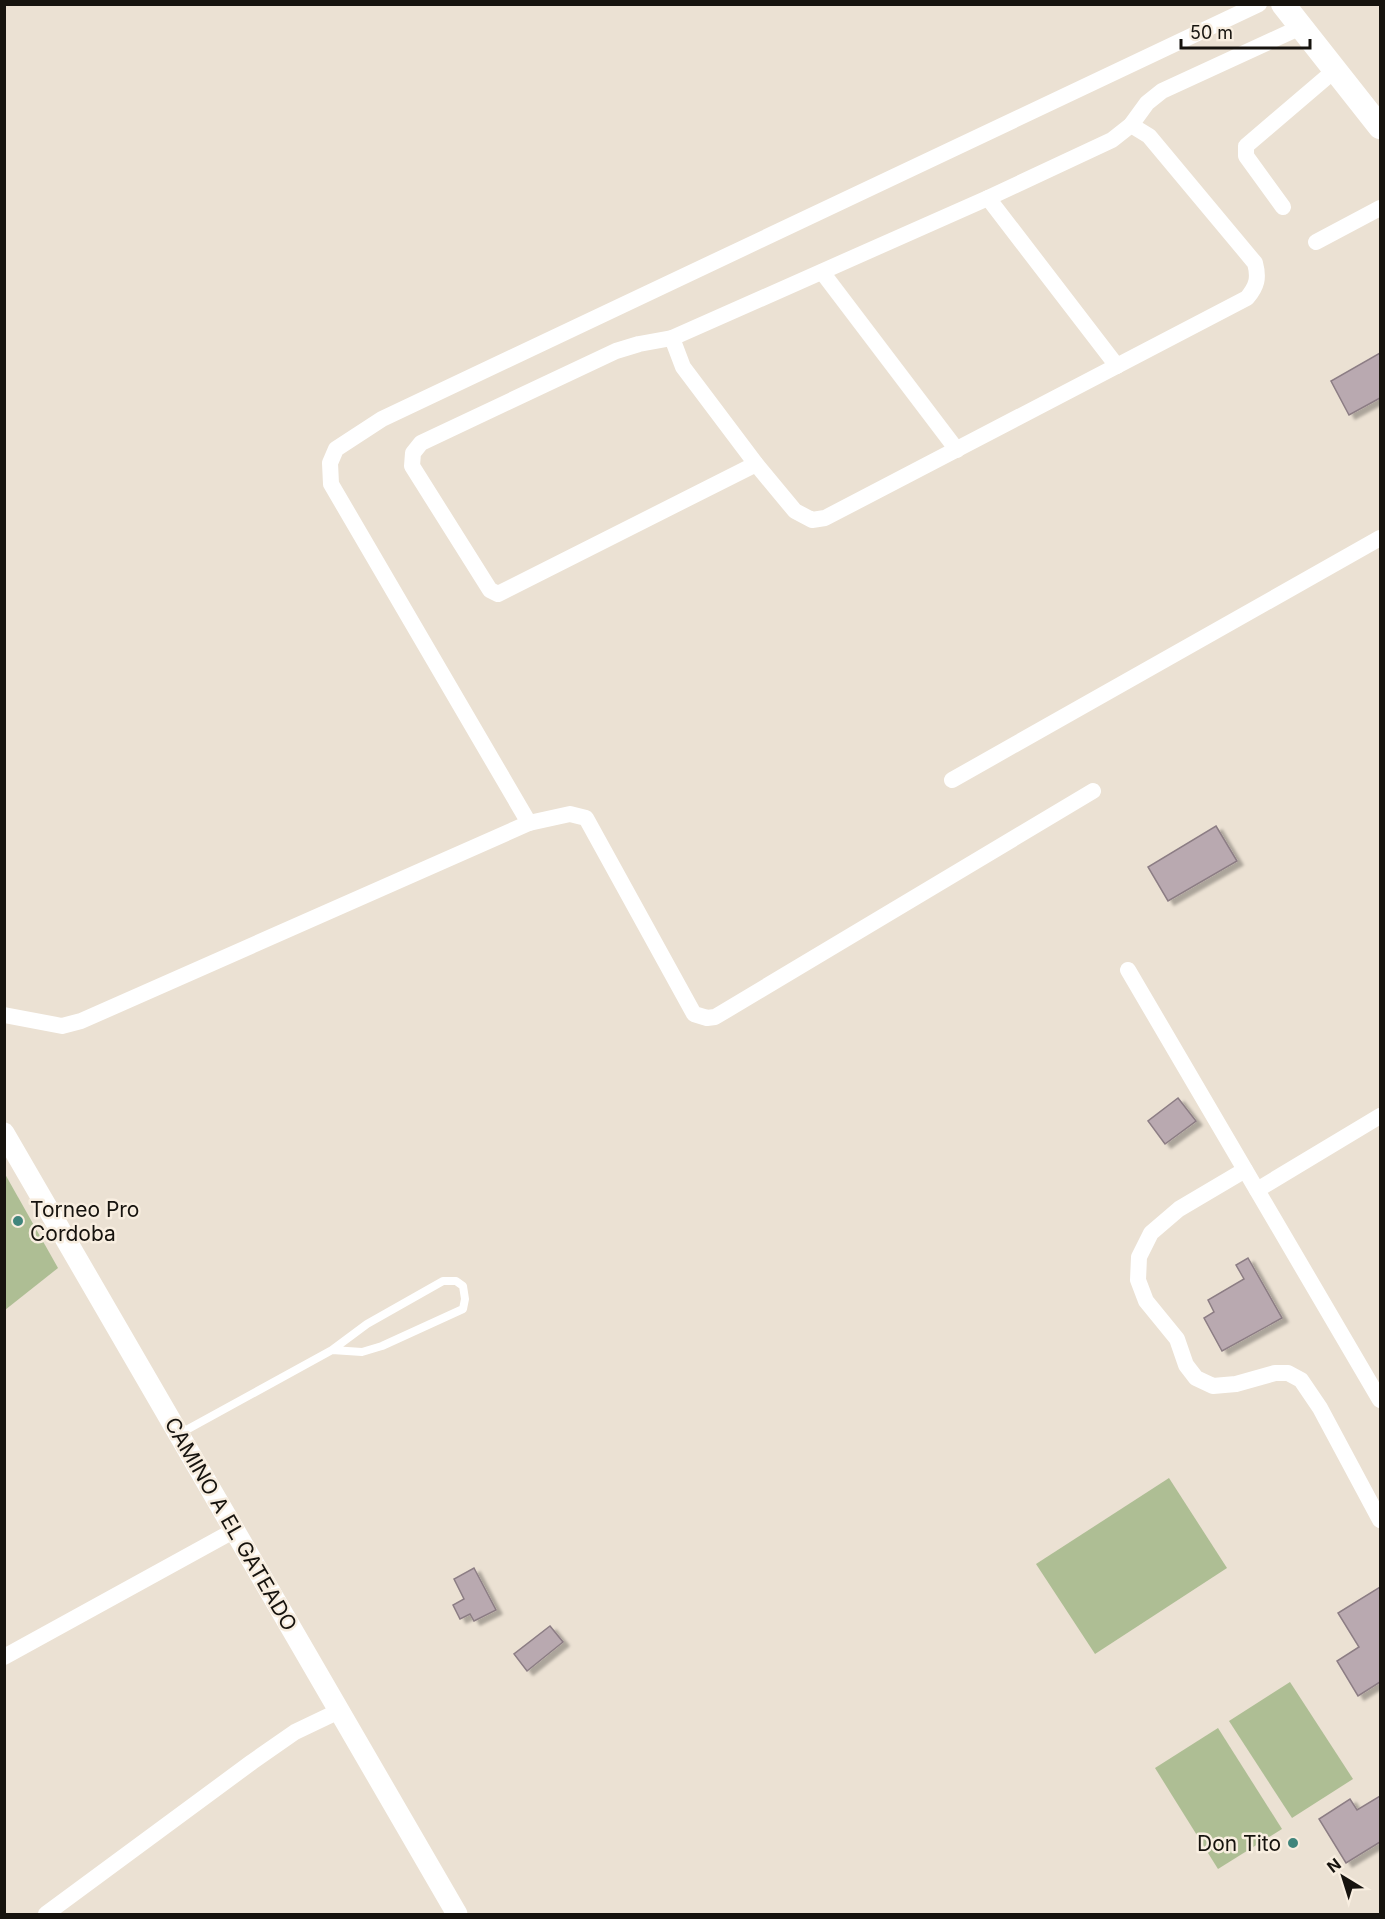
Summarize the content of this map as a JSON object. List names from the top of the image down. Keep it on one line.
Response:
{"streets":{"street":["CAMINO A EL GATEADO"]},"places":["Torneo Pro Cordoba","Don Tito"],"scale_bar":"50 m","north":"top left"}
